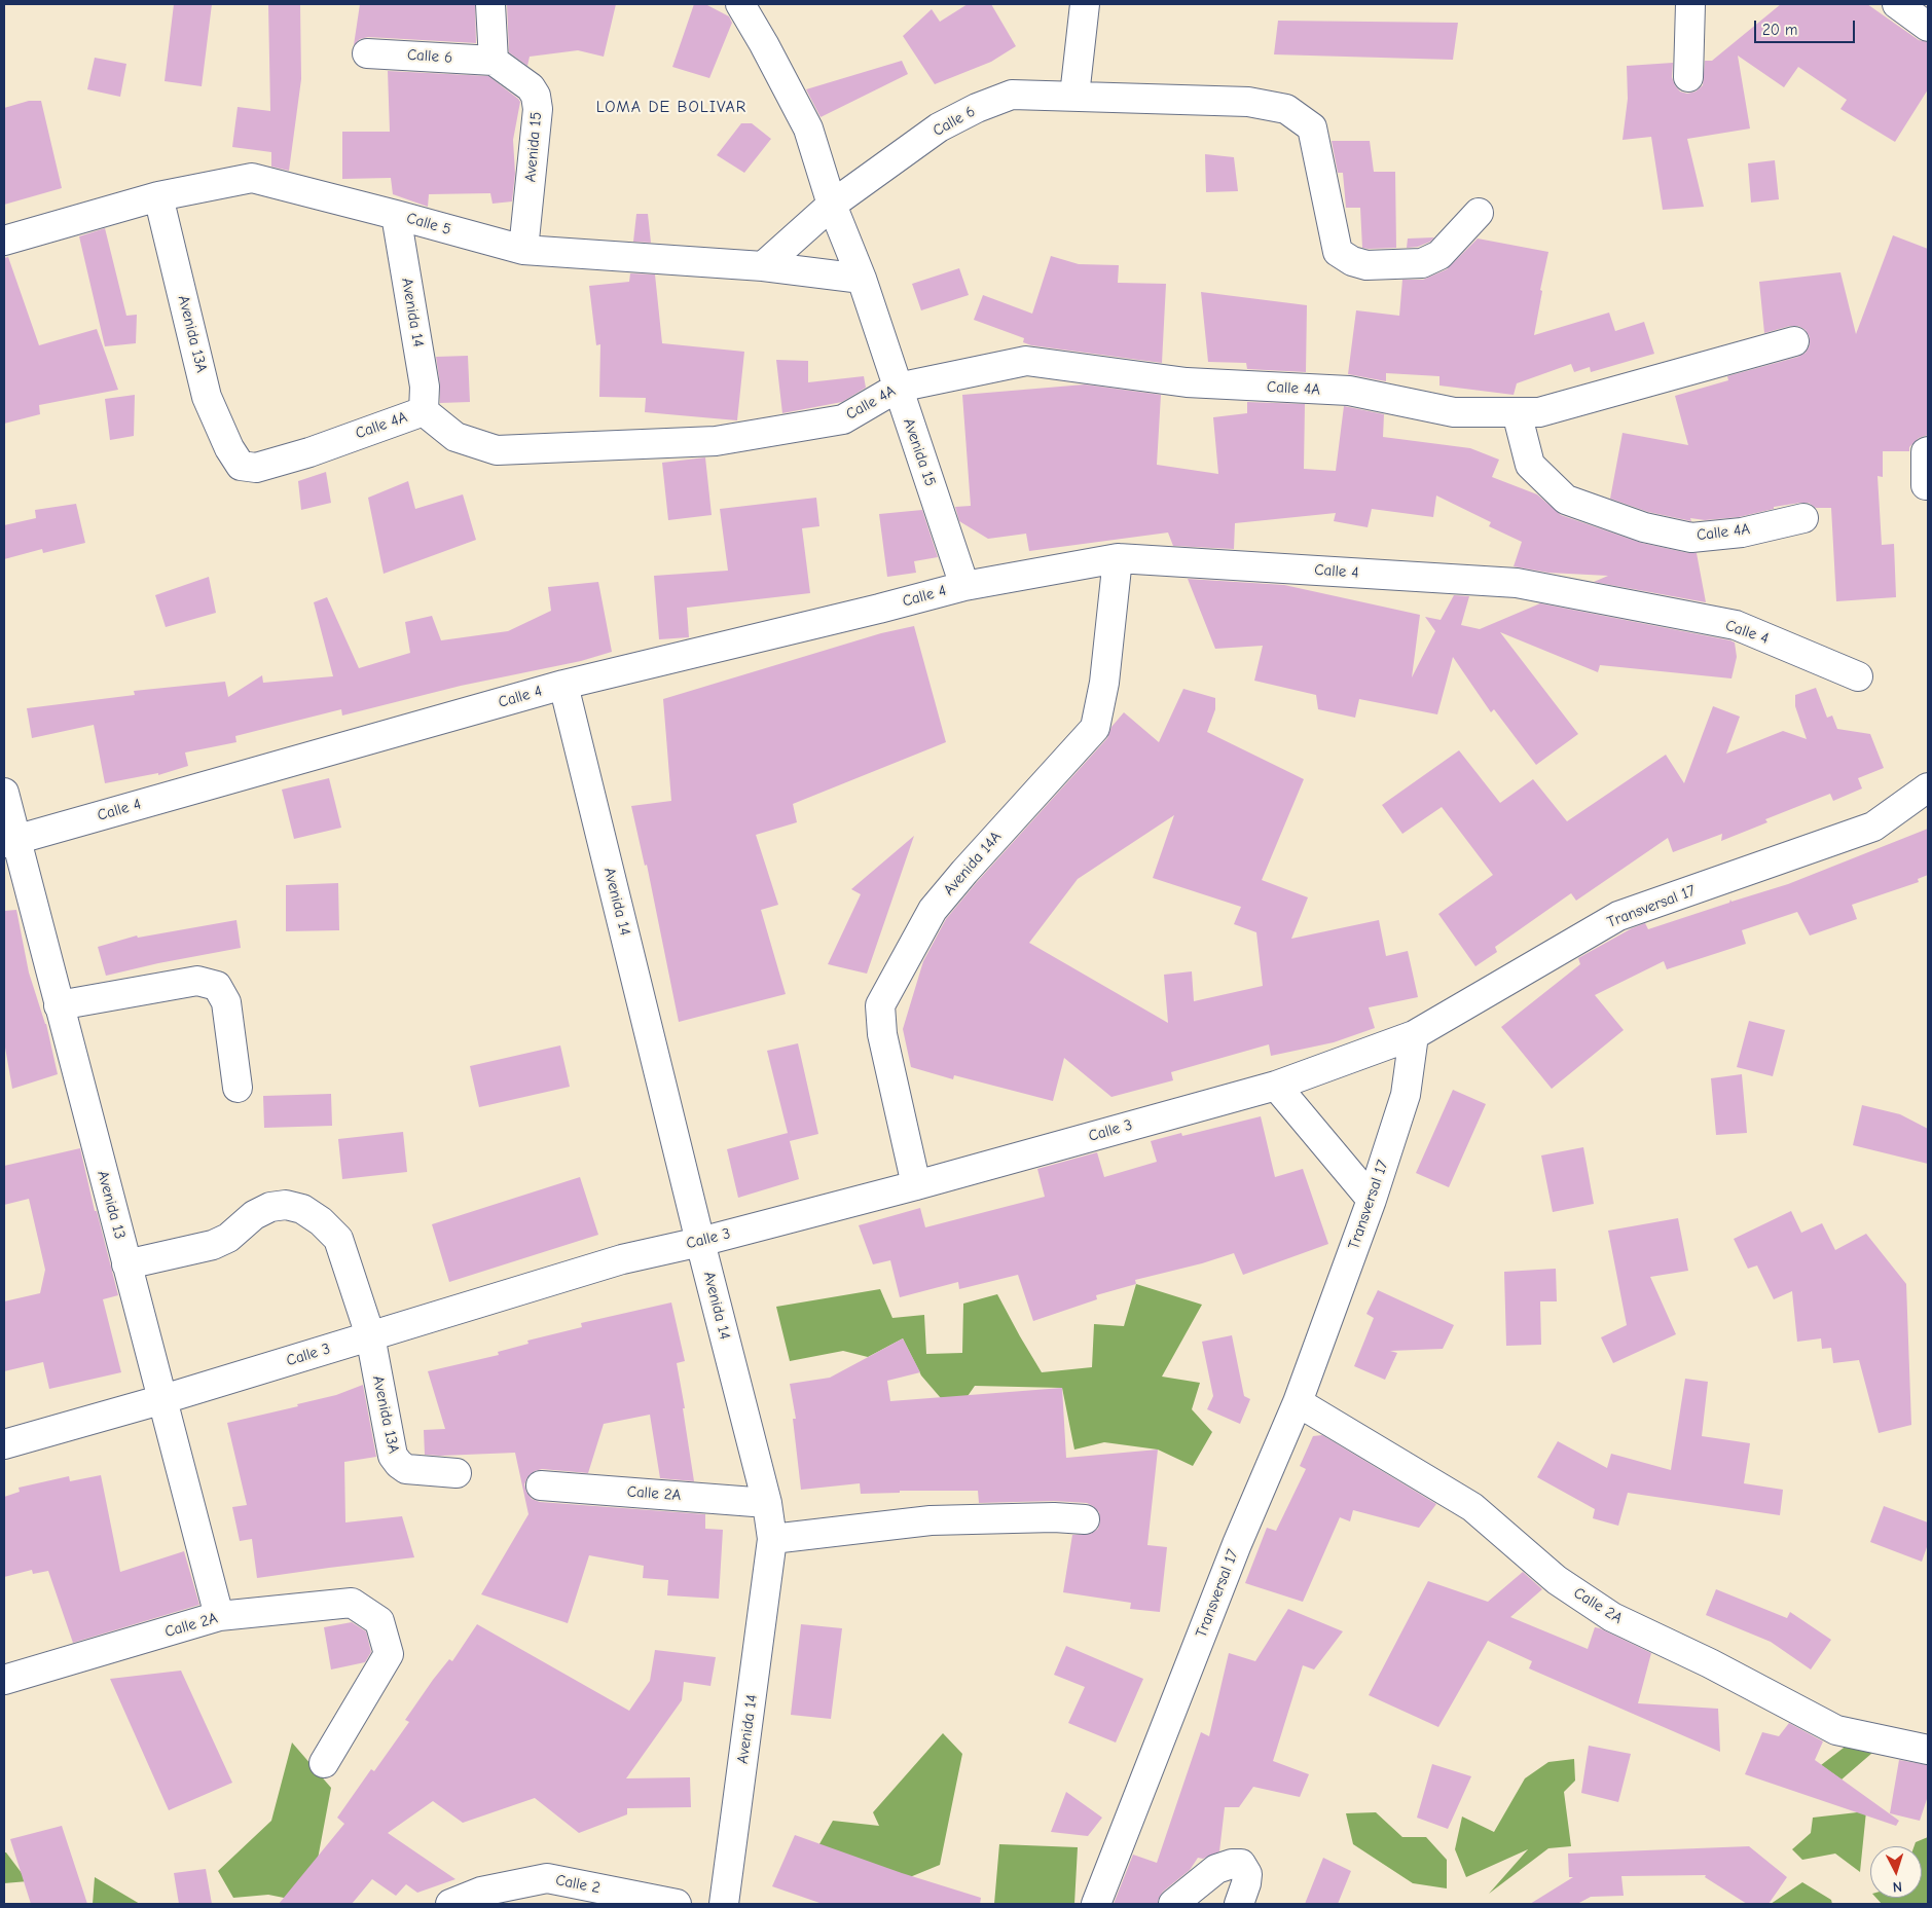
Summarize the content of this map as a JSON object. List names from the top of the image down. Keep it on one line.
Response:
{"streets":{"street":["Calle 6","Avenida 15","Calle 5","Avenida 14","Avenida 13A","Calle 4A","Calle 4","Avenida 14A","Transversal 17","Calle 3","Avenida 13","Calle 2A","Calle 2"]},"crossings":[["Calle 6","Avenida 15"],["Calle 6","Calle 5"],["Avenida 15","Calle 5"],["Avenida 15","Calle 4A"],["Avenida 15","Calle 4"],["Calle 5","Avenida 14"],["Calle 5","Avenida 13A"],["Avenida 14","Calle 4A"],["Avenida 14","Calle 4"],["Avenida 14","Calle 3"],["Avenida 14","Calle 2A"],["Avenida 13A","Calle 4A"],["Avenida 13A","Calle 3"],["Avenida 13A","Avenida 13"],["Calle 4","Avenida 14A"],["Calle 4","Avenida 13"],["Avenida 14A","Calle 3"],["Transversal 17","Calle 3"],["Transversal 17","Calle 2A"],["Calle 3","Avenida 13"],["Avenida 13","Calle 2A"]],"districts":["LOMA DE BOLIVAR"],"scale_bar":"20 m","north":"bottom"}
